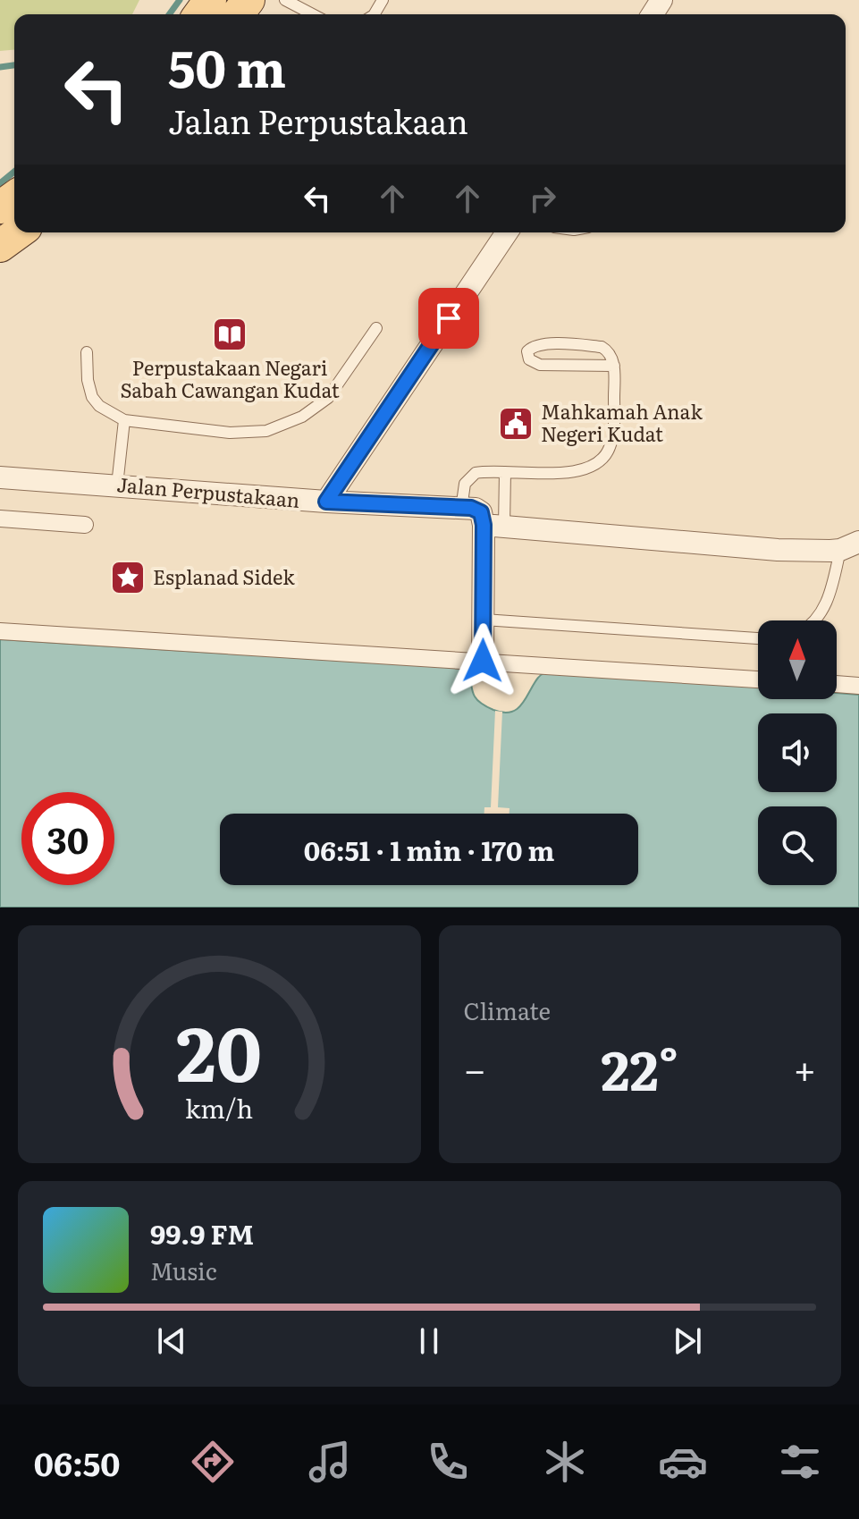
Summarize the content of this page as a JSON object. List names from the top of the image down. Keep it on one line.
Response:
{"streets":{"street":["Jalan Perpustakaan"]},"places":{"library":["Perpustakaan Negari Sabah Cawangan Kudat"],"public building":["Mahkamah Anak Negeri Kudat"],"place":["Esplanad Sidek"]},"north":"top","page":{"turn":["50 m","Jalan Perpustakaan"],"limit":"30","trip":"06:51 · 1 min · 170 m","tile":"Climate","heat":["−","22°","+"],"song":["99.9 FM","Music"],"tabs":"06:50","gauge":["20","km/h"]}}
